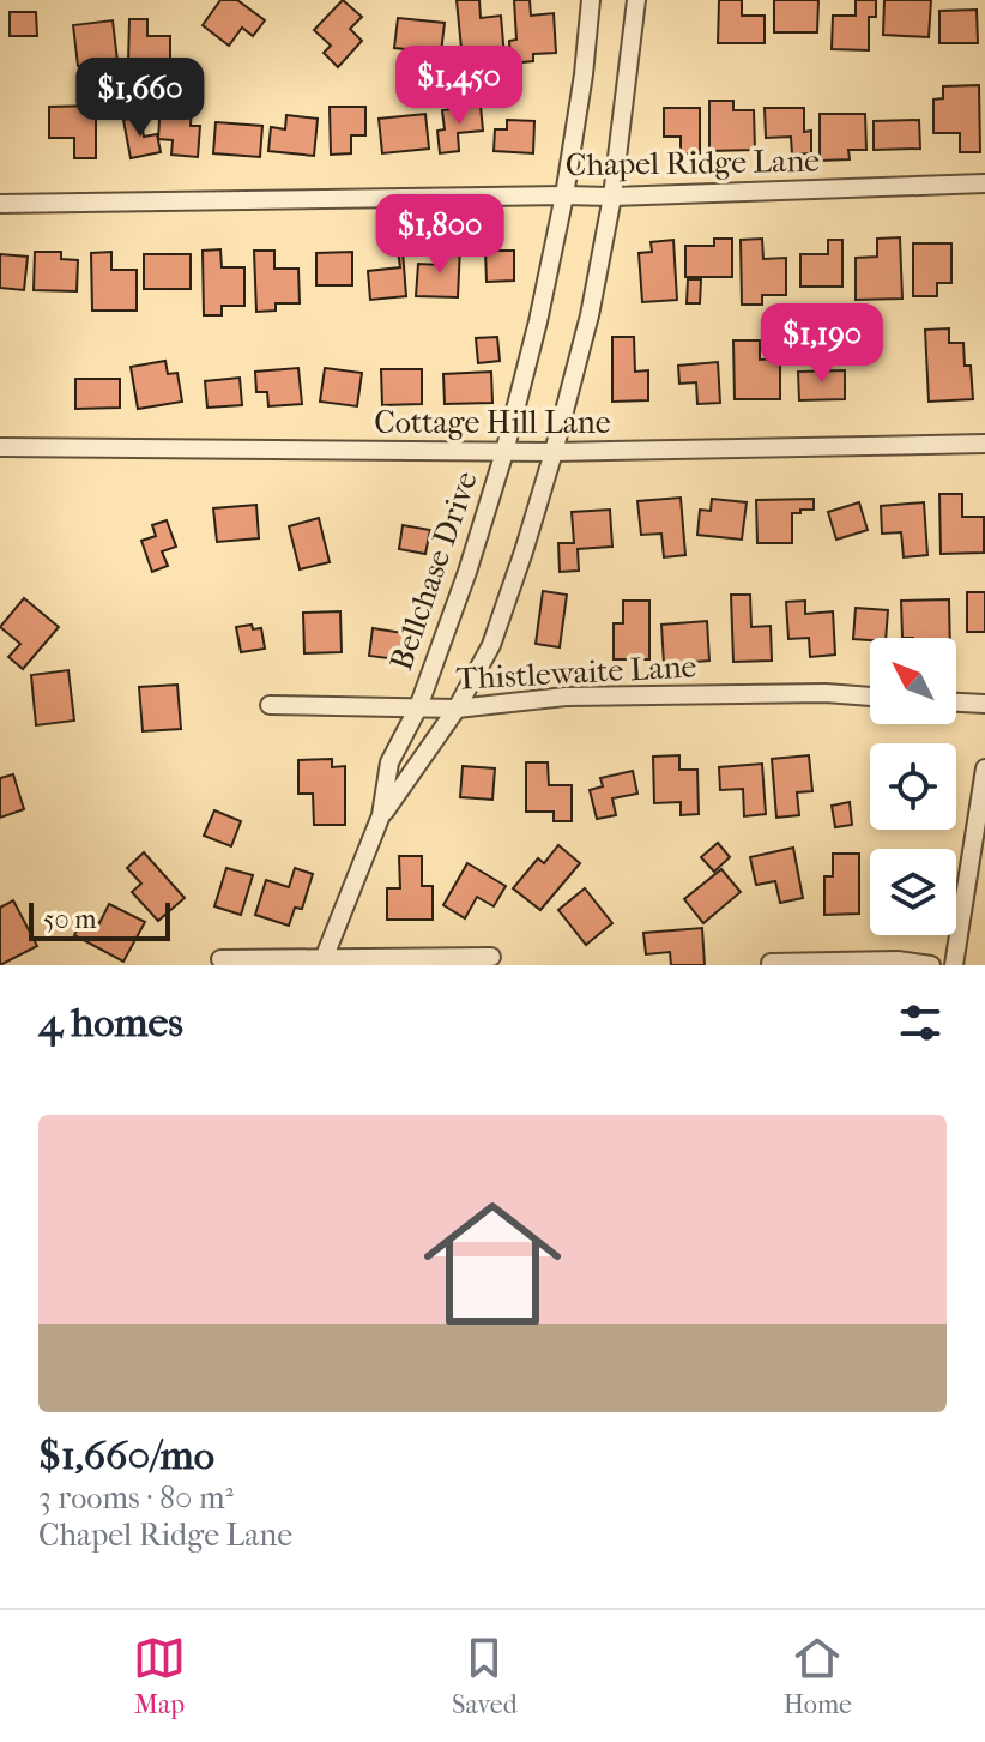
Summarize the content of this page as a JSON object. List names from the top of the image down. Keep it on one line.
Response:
{"streets":{"street":["Chapel Ridge Lane","Cottage Hill Lane","Bellchase Drive","Thistlewaite Lane"]},"crossings":[["Chapel Ridge Lane","Bellchase Drive"],["Cottage Hill Lane","Bellchase Drive"],["Bellchase Drive","Thistlewaite Lane"]],"scale_bar":"50 m","north":"top left","page":{"price":["$1,450","$1,660","$1,800","$1,190"],"scale":"50 m","heading":"4 homes","list":[{"name":"$1,660/mo","note":"3 rooms · 80 m² · Chapel Ridge Lane"}],"tabs":["Map","Saved","Home"]}}
